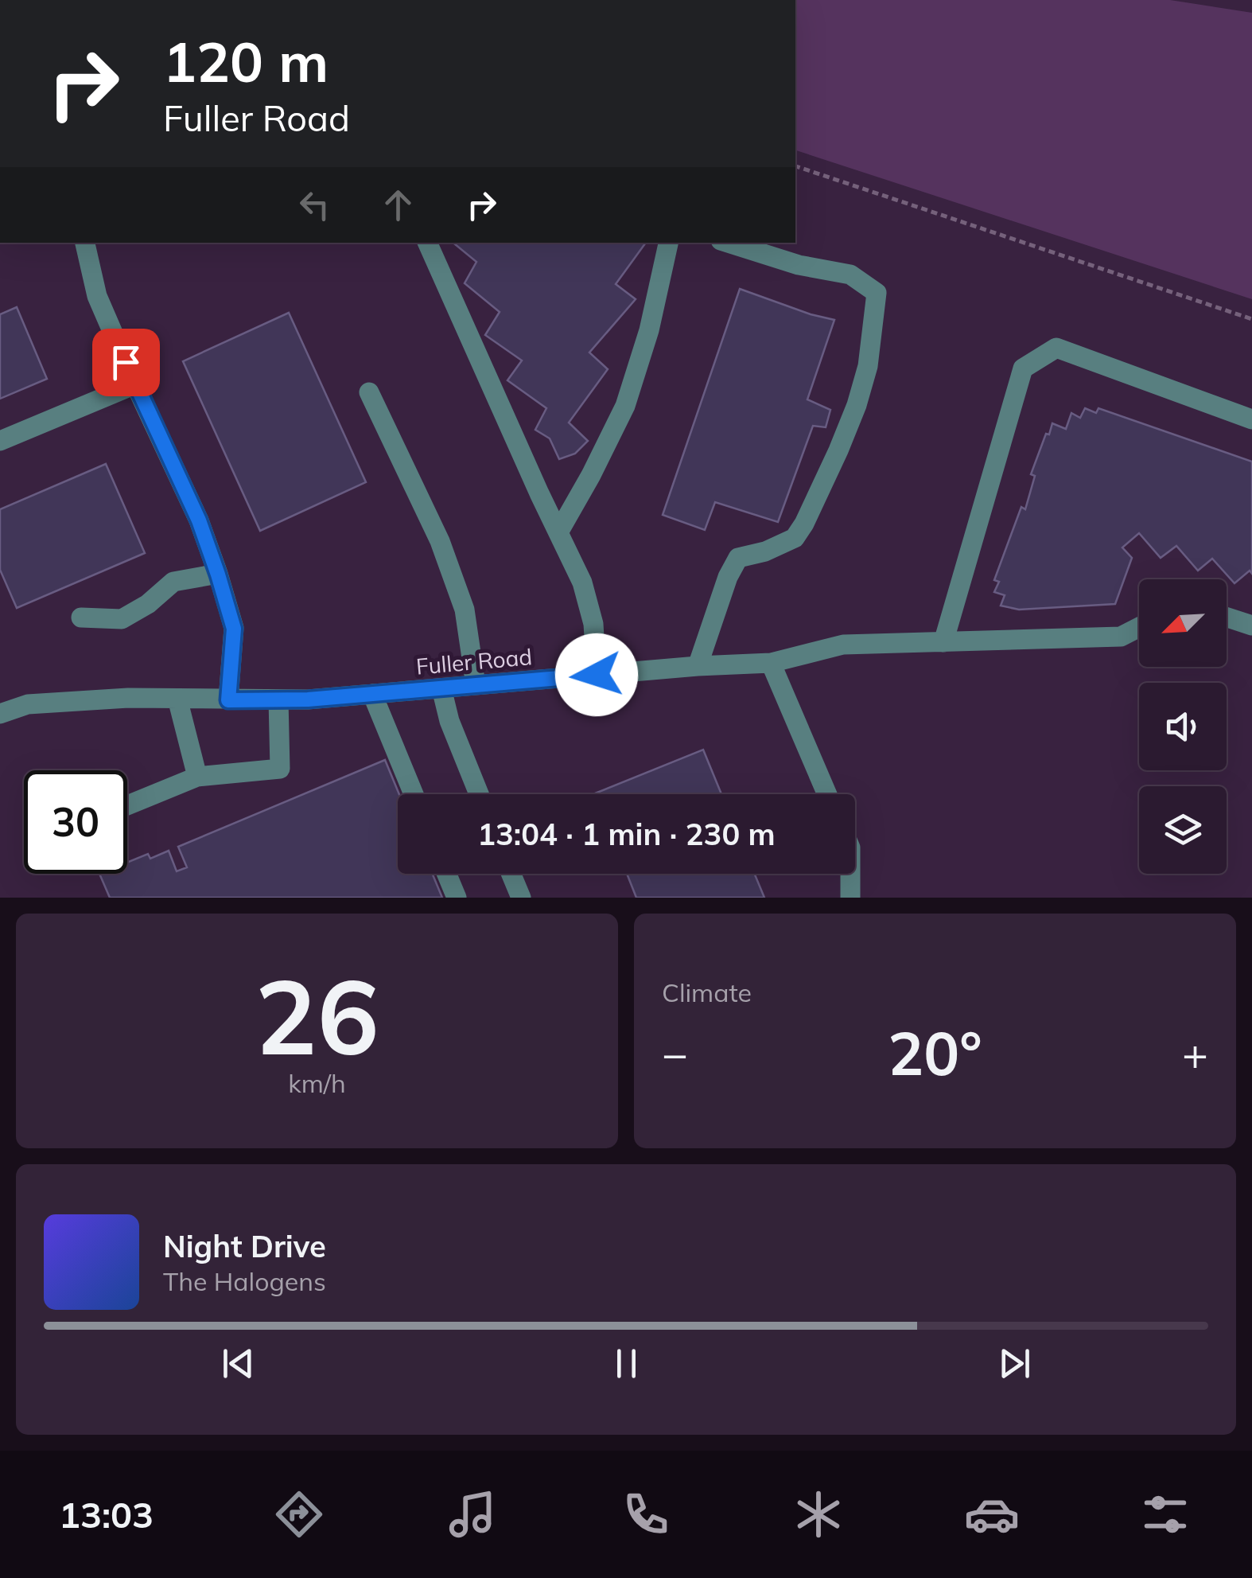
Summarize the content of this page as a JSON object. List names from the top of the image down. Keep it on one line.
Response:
{"streets":{"street":["Fuller Road"]},"north":"bottom left","page":{"turn":["120 m","Fuller Road"],"limit":"30","trip":"13:04 · 1 min · 230 m","tile":[["26","km/h"],"Climate"],"heat":["−","20°","+"],"song":["Night Drive","The Halogens"],"tabs":"13:03"}}
